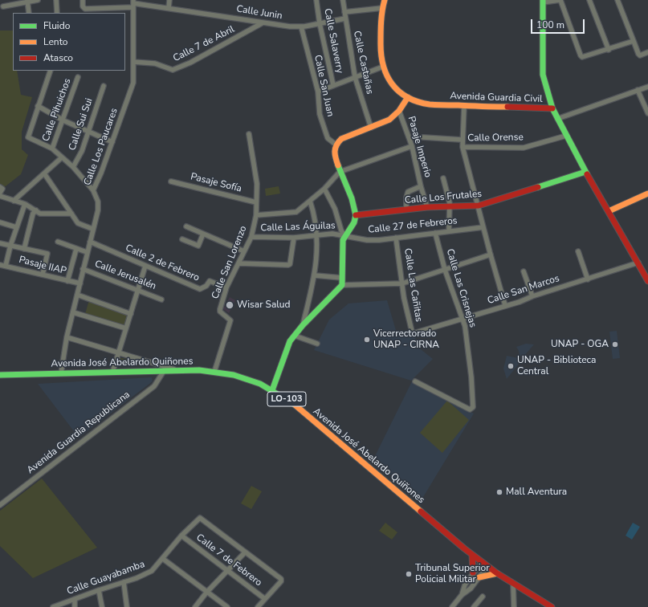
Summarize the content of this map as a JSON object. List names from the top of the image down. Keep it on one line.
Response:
{"streets":{"street":["Calle Junin","Calle Salaverry","Calle 7 de Abril","Calle Castañas","Calle San Juan","Avenida Guardia Civil","Calle Pihuichos","Calle Sui Sui","Calle Orense","Calle Los Paucares","Pasaje Imperio","Pasaje Sofía","Calle Los Frutales","Calle 27 de Febreros","Calle Las Águilas","Calle San Lorenzo","Calle 2 de Febrero","Pasaje IIAP","Calle Jerusalén","Calle Las Cañitas","Calle Las Crisnejas","Calle San Marcos","Avenida José Abelardo Quiñones","LO-103","Avenida Guardia Republicana","Calle 7 de Febrero","Calle Guayabamba"]},"crossings":[["Calle Junin","Calle Salaverry"],["Calle Junin","Calle 7 de Abril"],["Calle Junin","Calle Castañas"],["Calle Junin","Calle San Juan"],["Calle Junin","Calle Los Paucares"],["Calle 7 de Abril","Calle Los Paucares"],["Avenida Guardia Civil","Calle Orense"],["Avenida Guardia Civil","Calle Los Frutales"],["Avenida Guardia Civil","Calle San Marcos"],["Calle Los Paucares","Calle 2 de Febrero"],["Calle Los Paucares","Pasaje IIAP"],["Calle Los Paucares","Calle Jerusalén"],["Calle Los Paucares","Avenida José Abelardo Quiñones"],["Pasaje Imperio","Calle Los Frutales"],["Pasaje Sofía","Calle San Lorenzo"],["Calle 27 de Febreros","Calle Las Águilas"],["Calle 27 de Febreros","Calle Las Cañitas"],["Calle 27 de Febreros","Calle Las Crisnejas"],["Calle Las Águilas","Calle San Lorenzo"],["Calle San Lorenzo","Calle 2 de Febrero"],["Calle San Lorenzo","Avenida José Abelardo Quiñones"],["Calle Las Cañitas","Calle San Marcos"],["Calle Las Crisnejas","Calle San Marcos"],["Avenida José Abelardo Quiñones","Avenida Guardia Republicana"],["Calle 7 de Febrero","Calle Guayabamba"]],"places":["Wisar Salud","Vicerrectorado UNAP - CIRNA","UNAP - OGA","UNAP - Biblioteca Central","Mall Aventura","Tribunal Superior Policial Militar"],"legend":["Fluido","Lento","Atasco"],"scale_bar":"100 m"}
